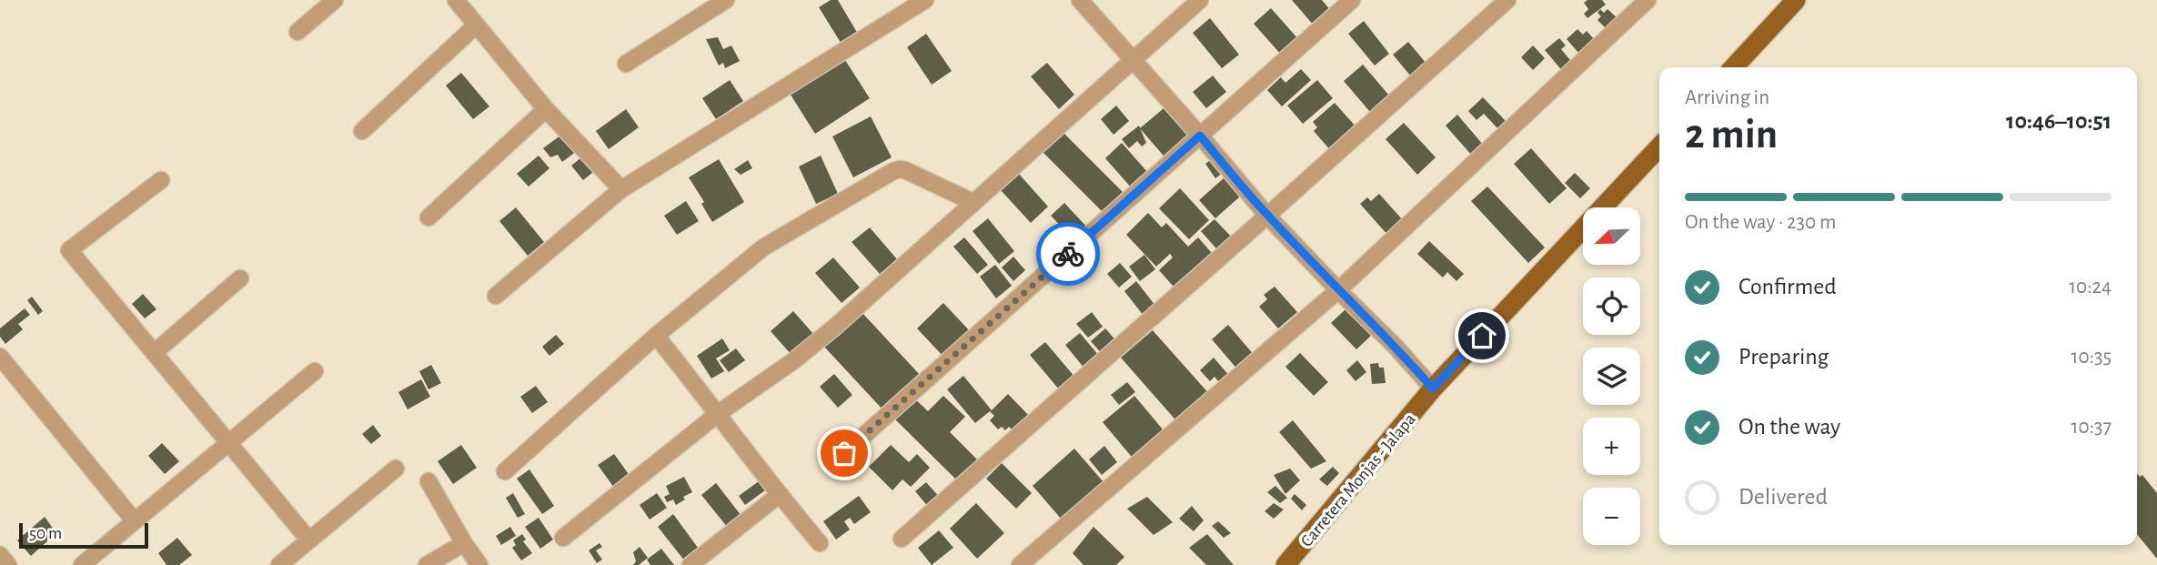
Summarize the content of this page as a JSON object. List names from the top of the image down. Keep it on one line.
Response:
{"streets":{"main road":["Carretera Monjas - Jalapa"]},"scale_bar":"50 m","north":"bottom left","page":{"heading":["2 min","Arriving in","10:46–10:51"],"bar":"On the way · 230 m","map_buttons":["+","−"],"list":[["Confirmed","10:24"],["Preparing","10:35"],["On the way","10:37"],"Delivered"],"scale":"50 m"}}
